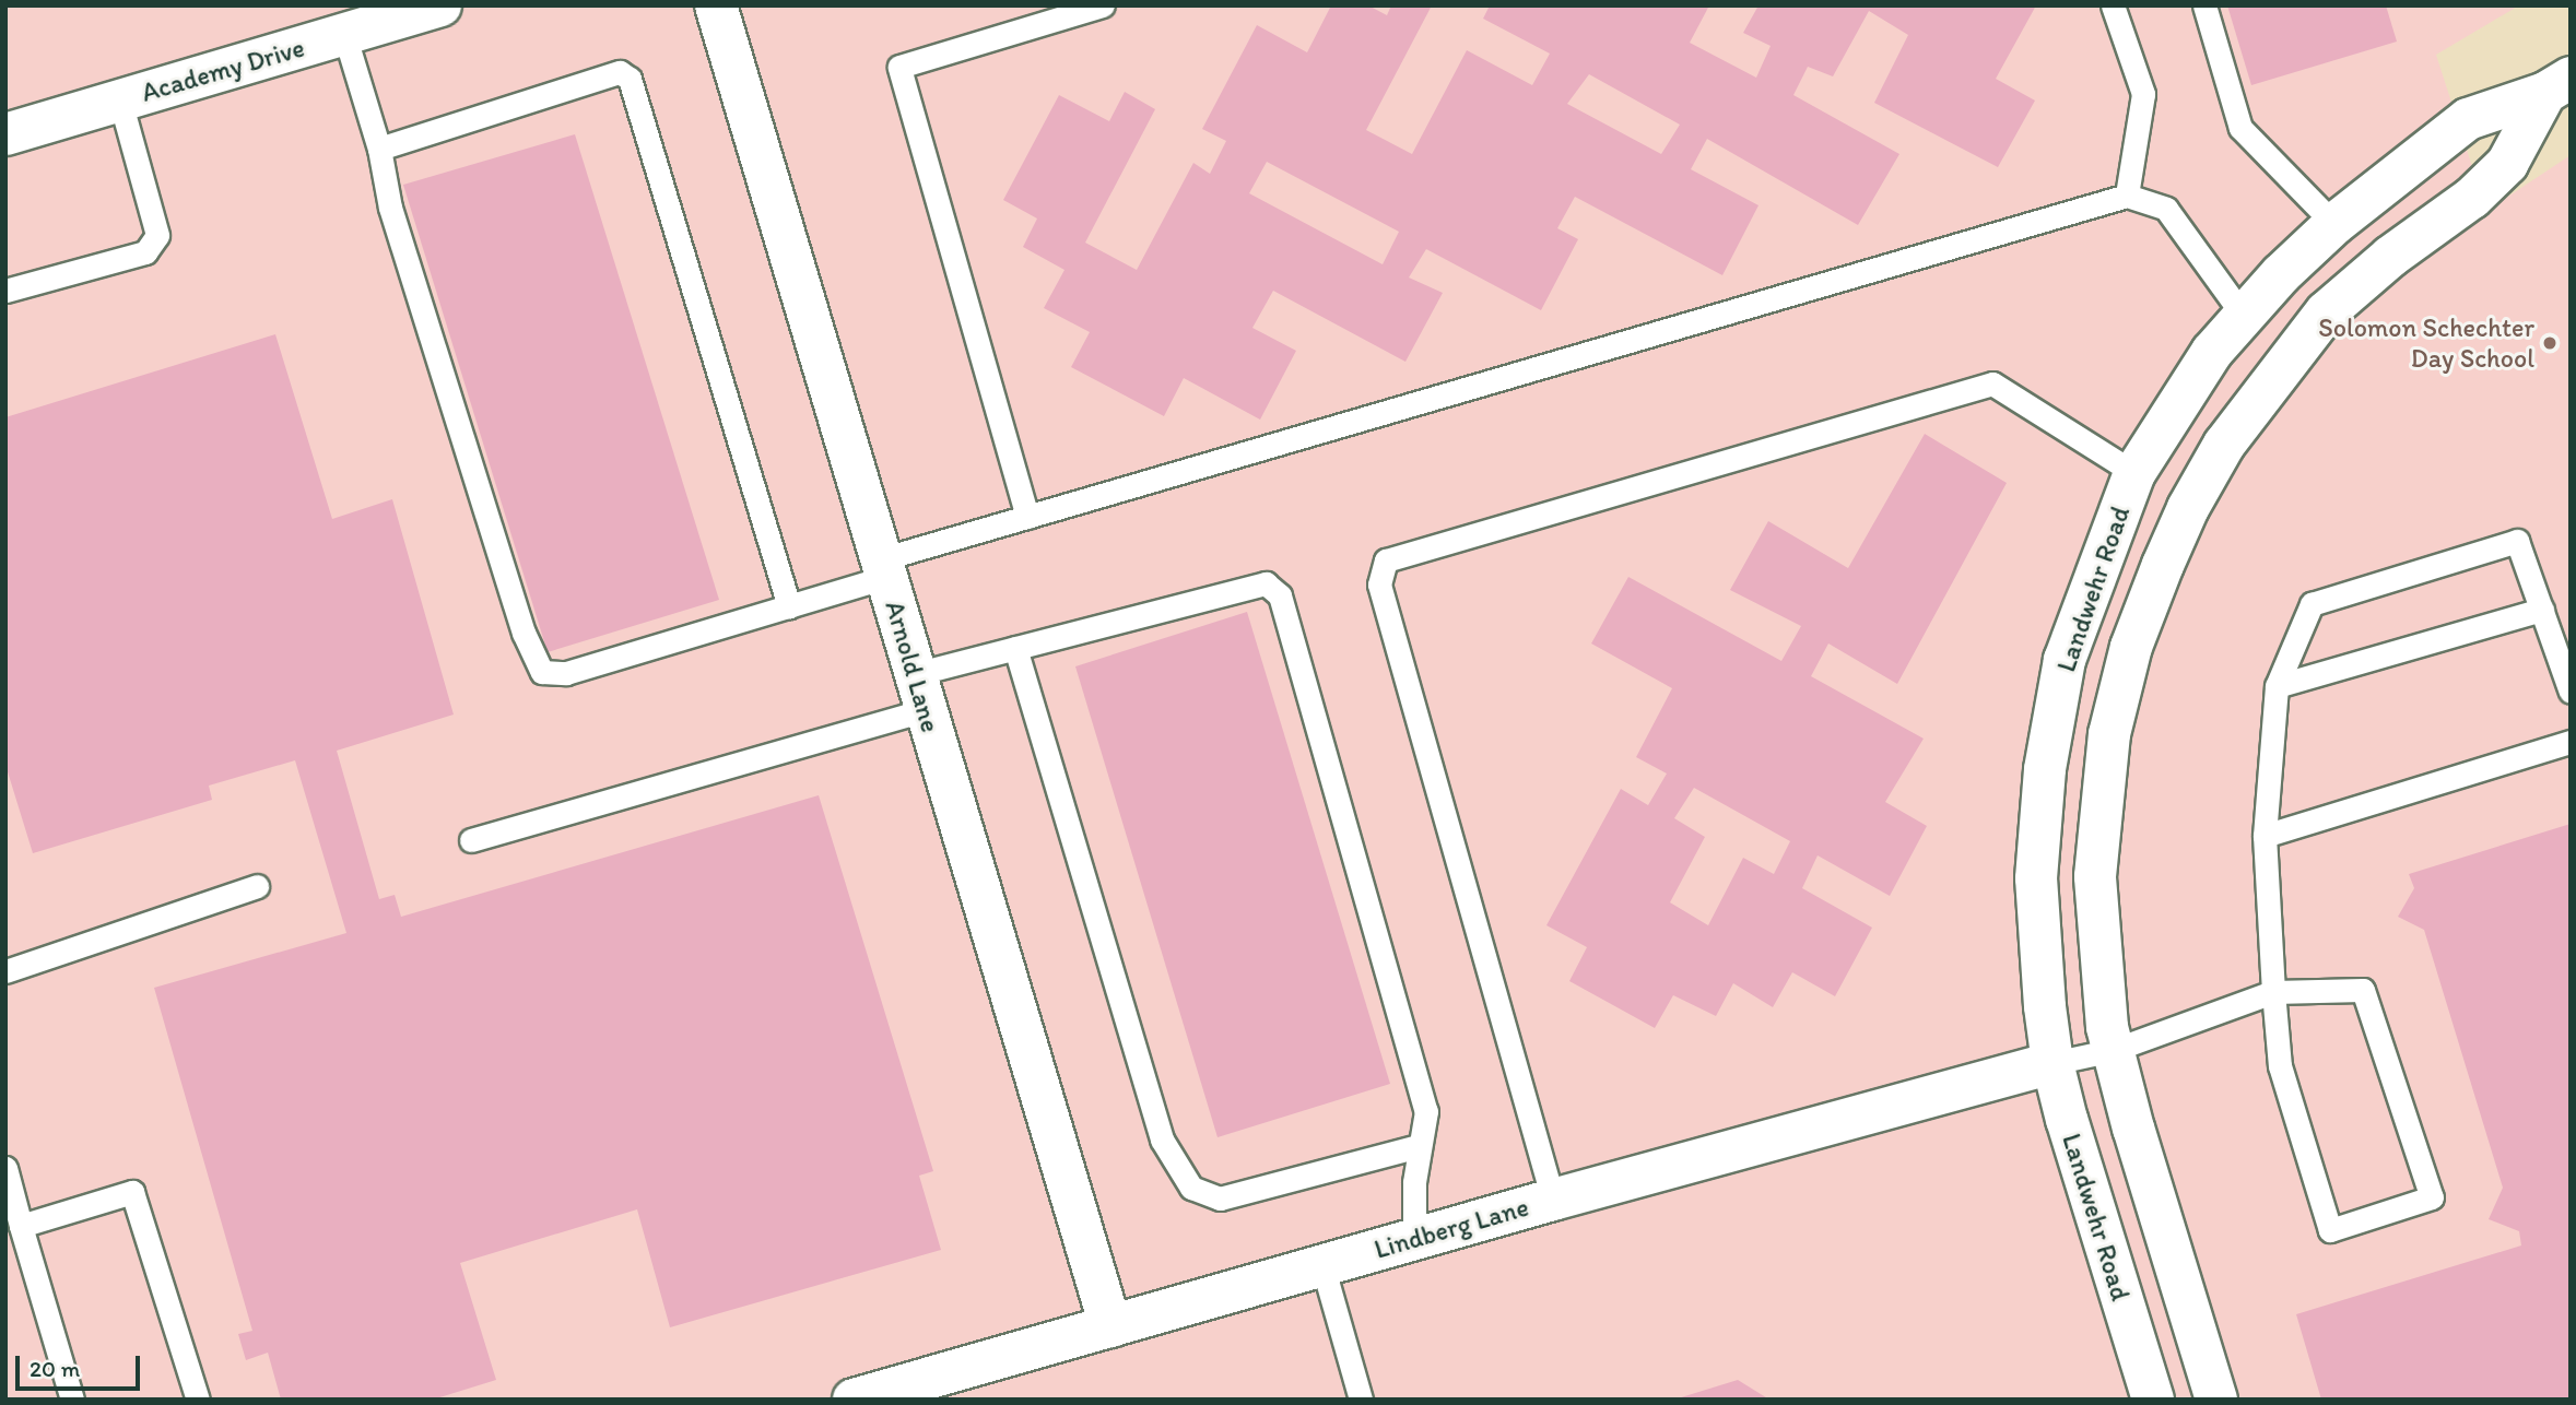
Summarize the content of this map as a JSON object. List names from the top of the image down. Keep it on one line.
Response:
{"streets":{"street":["Academy Drive","Landwehr Road","Arnold Lane","Lindberg Lane"]},"crossings":[["Landwehr Road","Lindberg Lane"],["Arnold Lane","Lindberg Lane"]],"places":["Solomon Schechter Day School"],"scale_bar":"20 m"}
